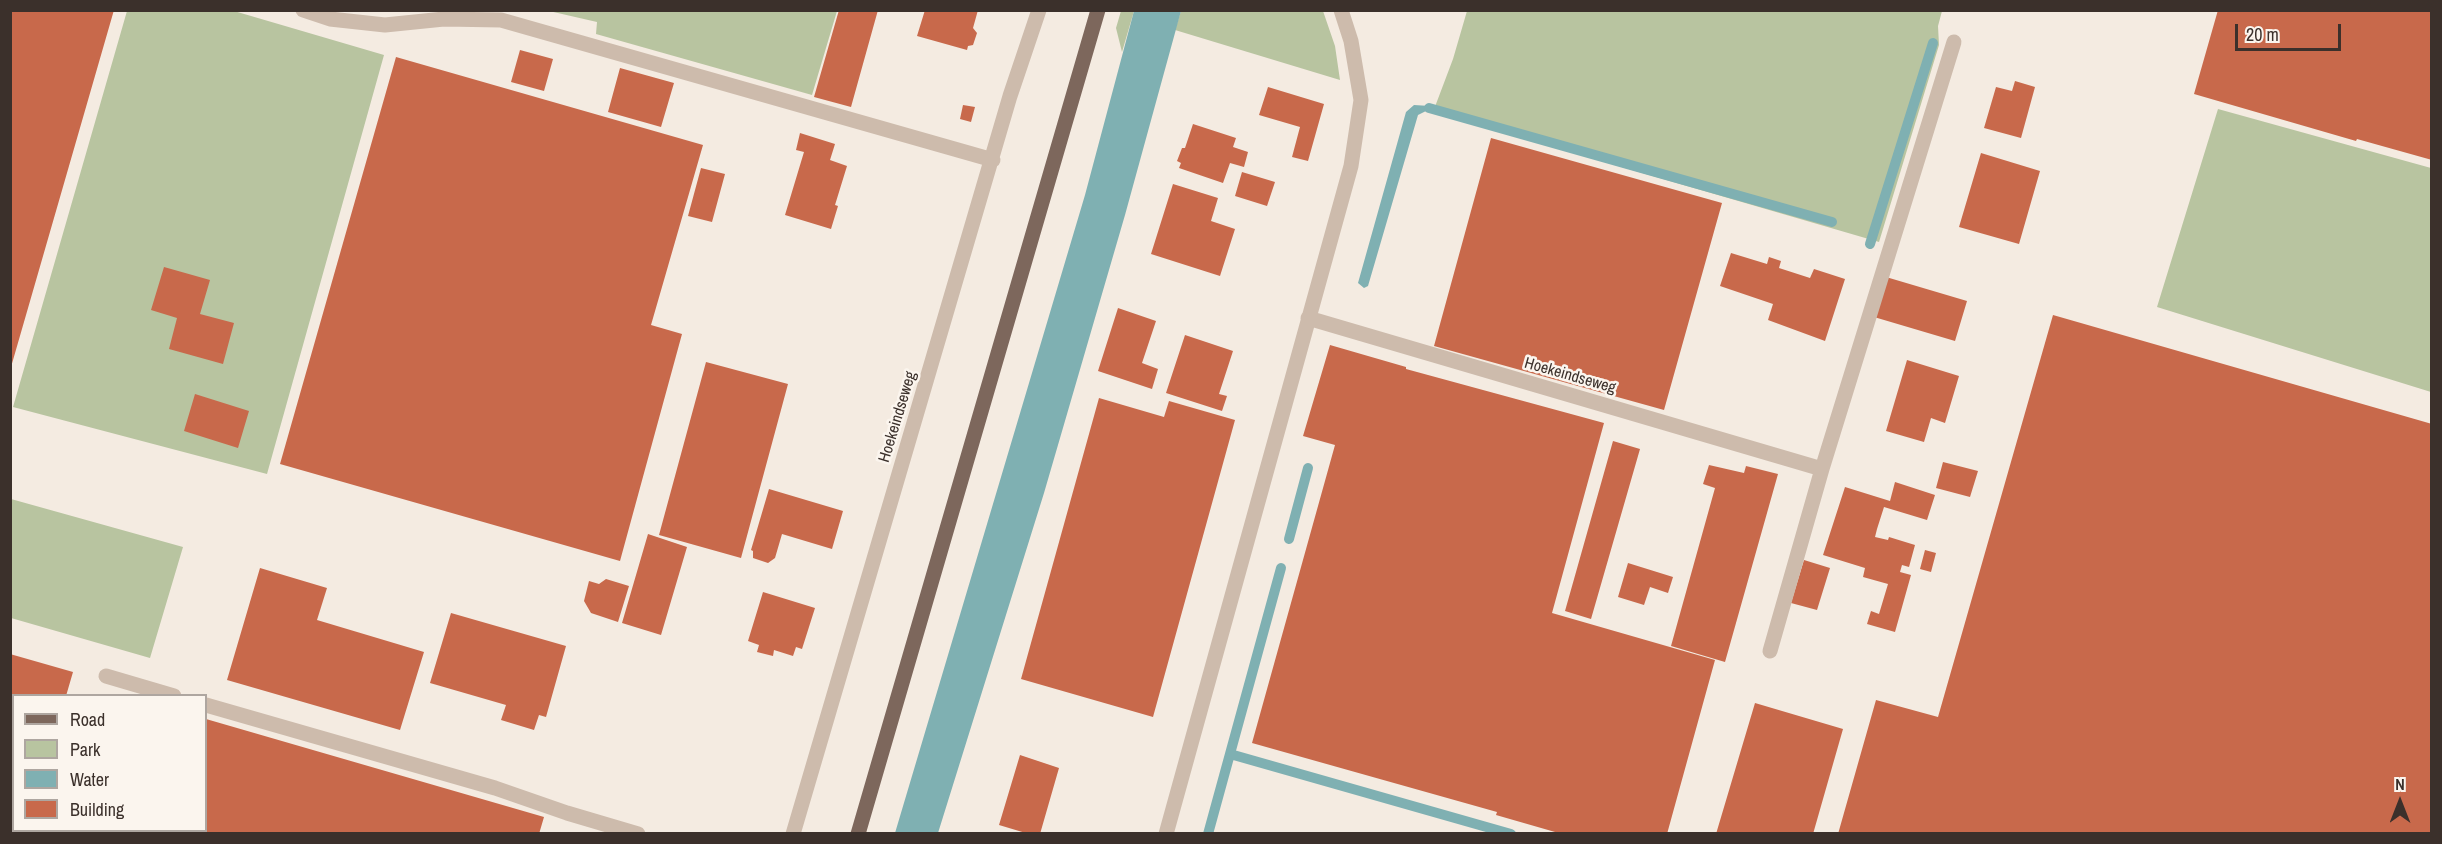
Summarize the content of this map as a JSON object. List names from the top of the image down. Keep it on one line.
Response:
{"streets":{"street":["Hoekeindseweg"]},"legend":["Road","Park","Water","Building"],"scale_bar":"20 m","north":"top"}
